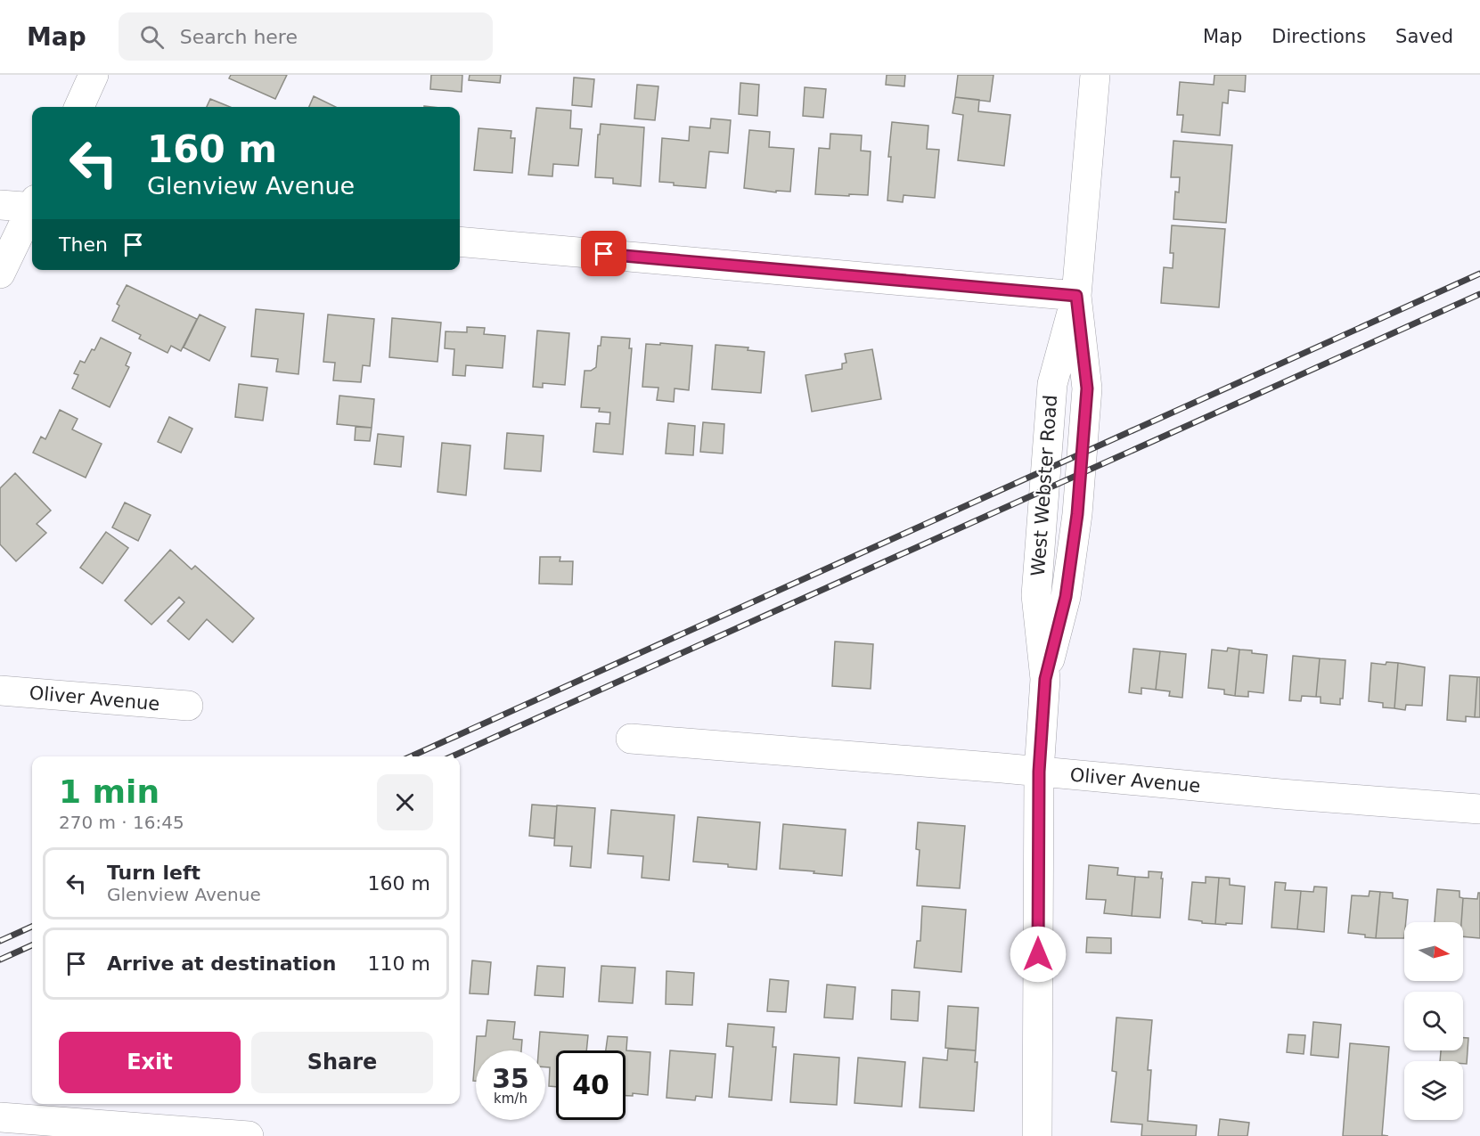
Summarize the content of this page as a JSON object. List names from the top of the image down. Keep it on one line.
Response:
{"streets":{"street":["West Webster Road","Oliver Avenue"]},"crossings":[["West Webster Road","Oliver Avenue"]],"north":"right","page":{"header":"Map","search":"Search here","nav":["Map","Directions","Saved"],"turn":["160 m","Glenview Avenue"],"then":"Then","heading":["1 min","270 m · 16:45"],"list":[{"name":"Turn left","note":"Glenview Avenue","value":"160 m"},{"name":"Arrive at destination","value":"110 m"}],"buttons":["Exit","Share"],"speed":"35 km/h","limit":"40"}}
